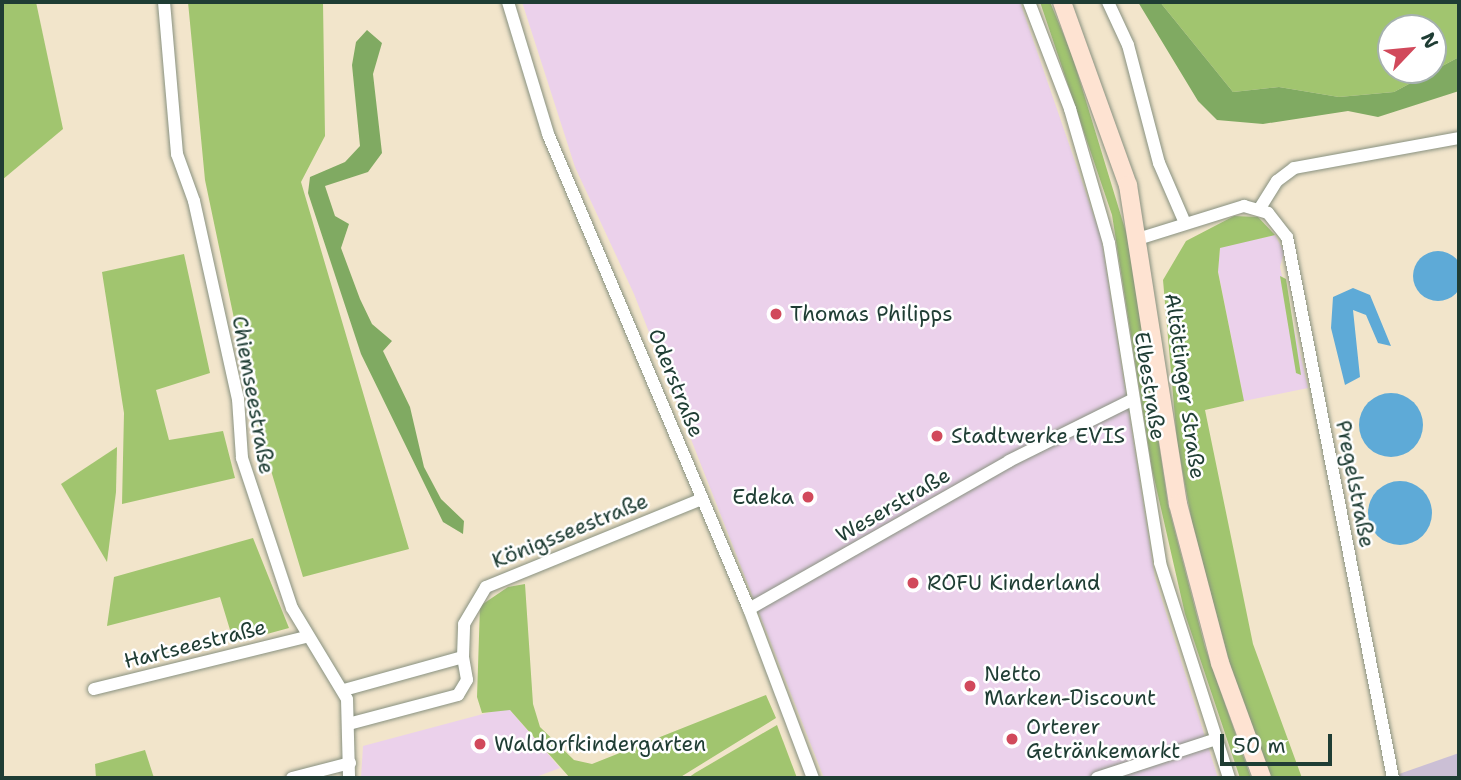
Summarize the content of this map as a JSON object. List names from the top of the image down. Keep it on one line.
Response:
{"streets":{"main road":["Altöttinger Straße"],"street":["Oderstraße","Elbestraße","Chiemseestraße","Pregelstraße","Weserstraße","Königsseestraße","Hartseestraße"]},"crossings":[["Oderstraße","Weserstraße"],["Oderstraße","Königsseestraße"],["Elbestraße","Weserstraße"],["Chiemseestraße","Königsseestraße"],["Chiemseestraße","Hartseestraße"]],"places":["Thomas Philipps","Stadtwerke EVIS","Edeka","ROFU Kinderland","Netto Marken-Discount","Orterer Getränkemarkt","Waldorfkindergarten"],"scale_bar":"50 m","north":"top right"}
